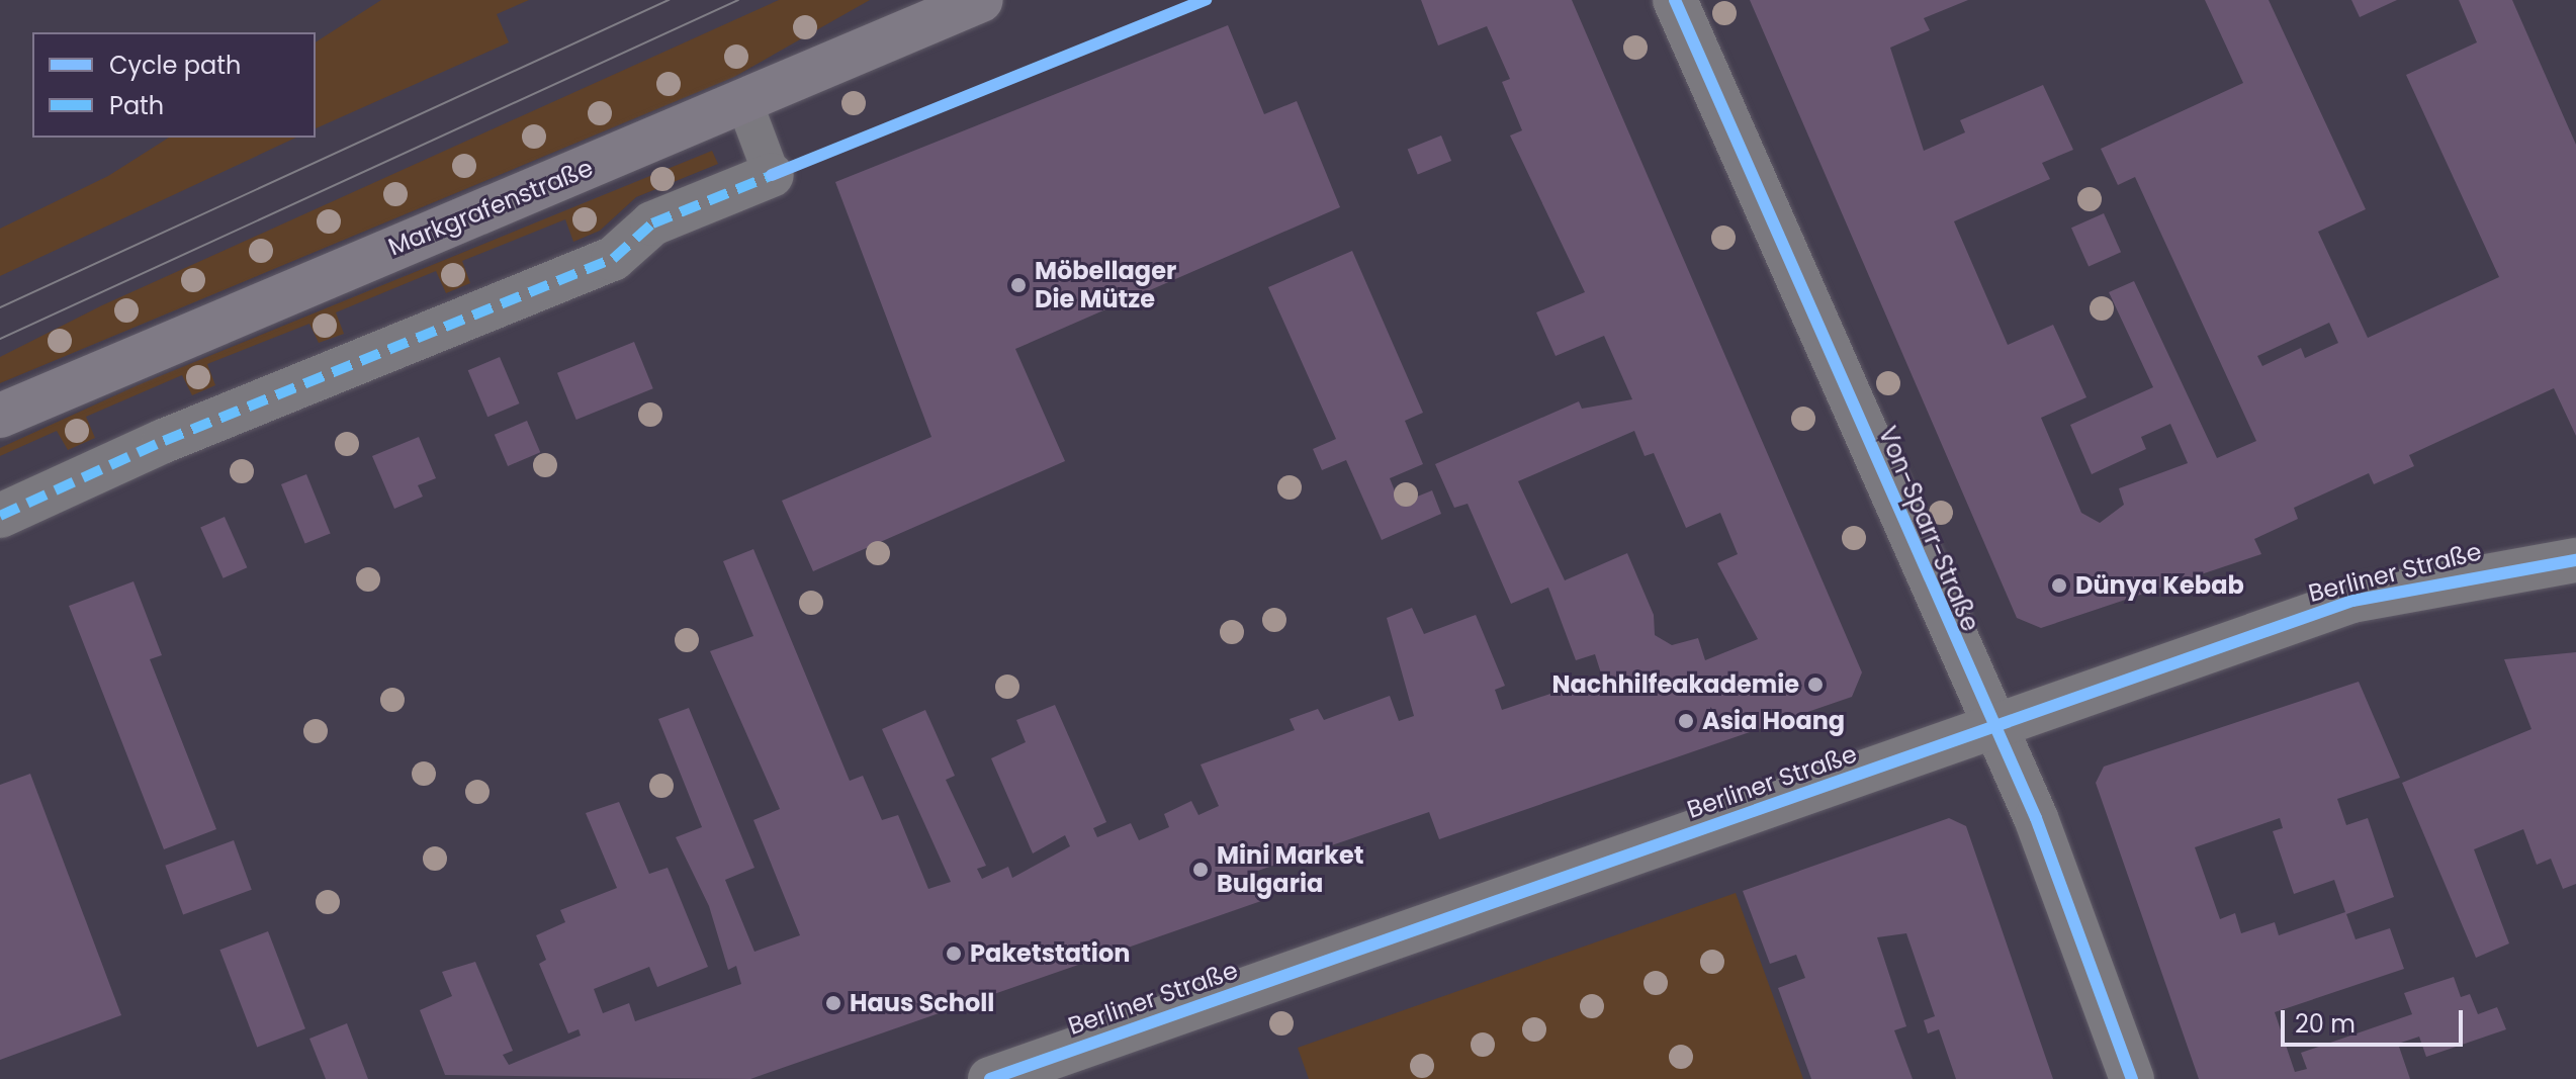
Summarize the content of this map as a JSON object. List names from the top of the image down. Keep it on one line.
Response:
{"streets":{"main road":["Markgrafenstraße"],"street":["Von-Sparr-Straße","Berliner Straße"]},"crossings":[["Von-Sparr-Straße","Berliner Straße"]],"places":["Möbellager Die Mütze","Dünya Kebab","Nachhilfeakademie","Asia Hoang","Mini Market Bulgaria","Paketstation","Haus Scholl"],"legend":["Cycle path","Path"],"scale_bar":"20 m"}
